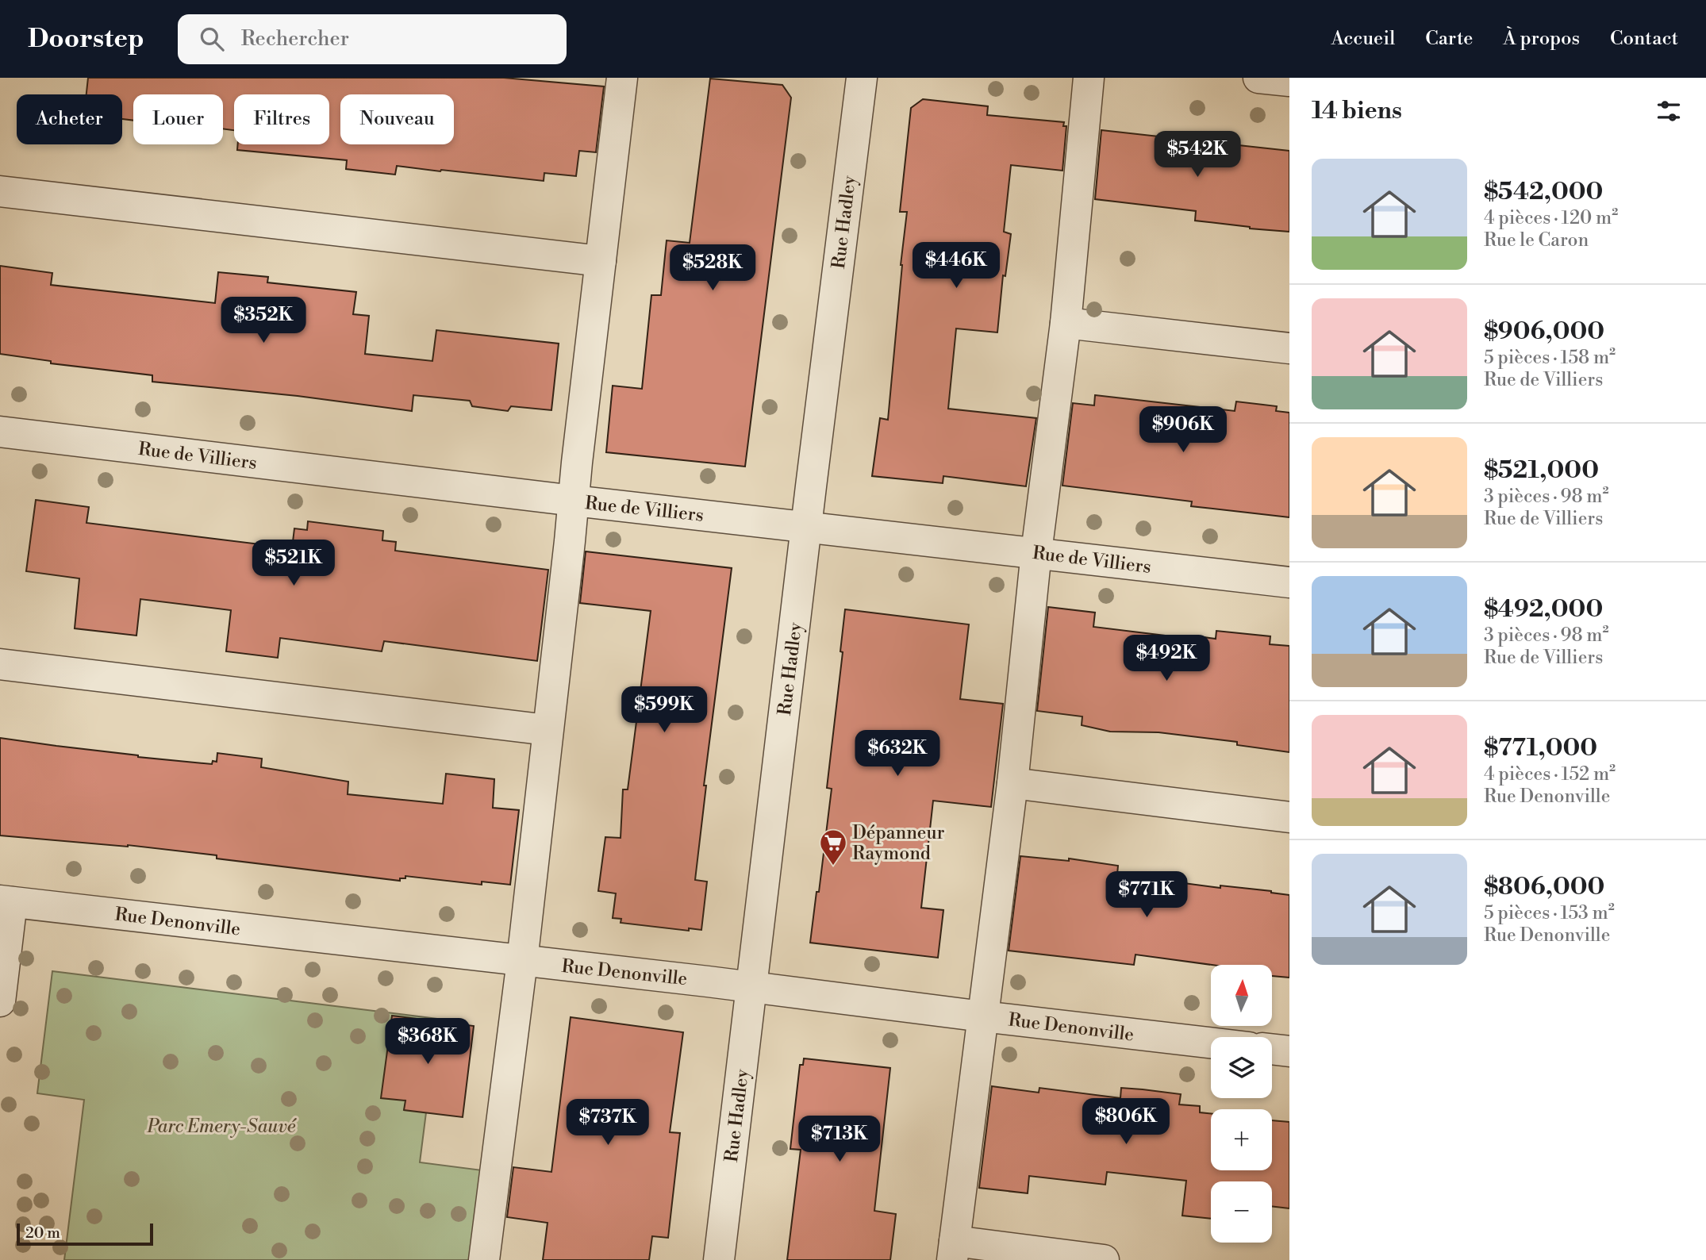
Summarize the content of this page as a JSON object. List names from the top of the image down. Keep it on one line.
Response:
{"streets":{"street":["Rue Hadley","Rue de Villiers","Rue Denonville"]},"crossings":[["Rue Hadley","Rue de Villiers"],["Rue Hadley","Rue Denonville"]],"parks":["Parc Emery-Sauvé"],"places":{"supermarket":["Dépanneur Raymond"]},"scale_bar":"20 m","north":"top","page":{"header":"Doorstep","search":"Rechercher","nav":["Accueil","Carte","À propos","Contact"],"heading":"14 biens","chip":["Acheter","Louer","Filtres","Nouveau"],"price":["$542K","$446K","$528K","$352K","$906K","$521K","$492K","$599K","$632K","$771K","$368K","$806K","$737K","$713K"],"list":[{"name":"$542,000","note":"4 pièces · 120 m² · Rue le Caron"},{"name":"$906,000","note":"5 pièces · 158 m² · Rue de Villiers"},{"name":"$521,000","note":"3 pièces · 98 m² · Rue de Villiers"},{"name":"$492,000","note":"3 pièces · 98 m² · Rue de Villiers"},{"name":"$771,000","note":"4 pièces · 152 m² · Rue Denonville"},{"name":"$806,000","note":"5 pièces · 153 m² · Rue Denonville"}],"map_buttons":["+","−"],"scale":"20 m"}}
